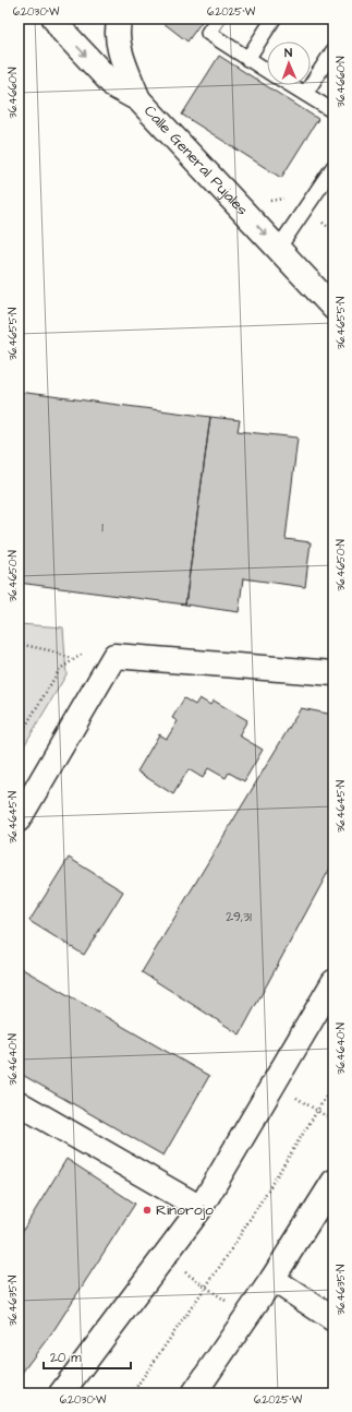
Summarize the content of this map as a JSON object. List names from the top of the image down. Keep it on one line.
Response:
{"streets":{"street":["Calle General Pujales"]},"one_way":["Calle General Pujales"],"places":["Rinorojo"],"house_numbers":["1","29,31"],"scale_bar":"20 m","north":"top","coordinates":["6.2030°W","6.2025°W","36.4660°N","36.4655°N","36.4650°N","36.4645°N","36.4640°N","36.4635°N"]}
